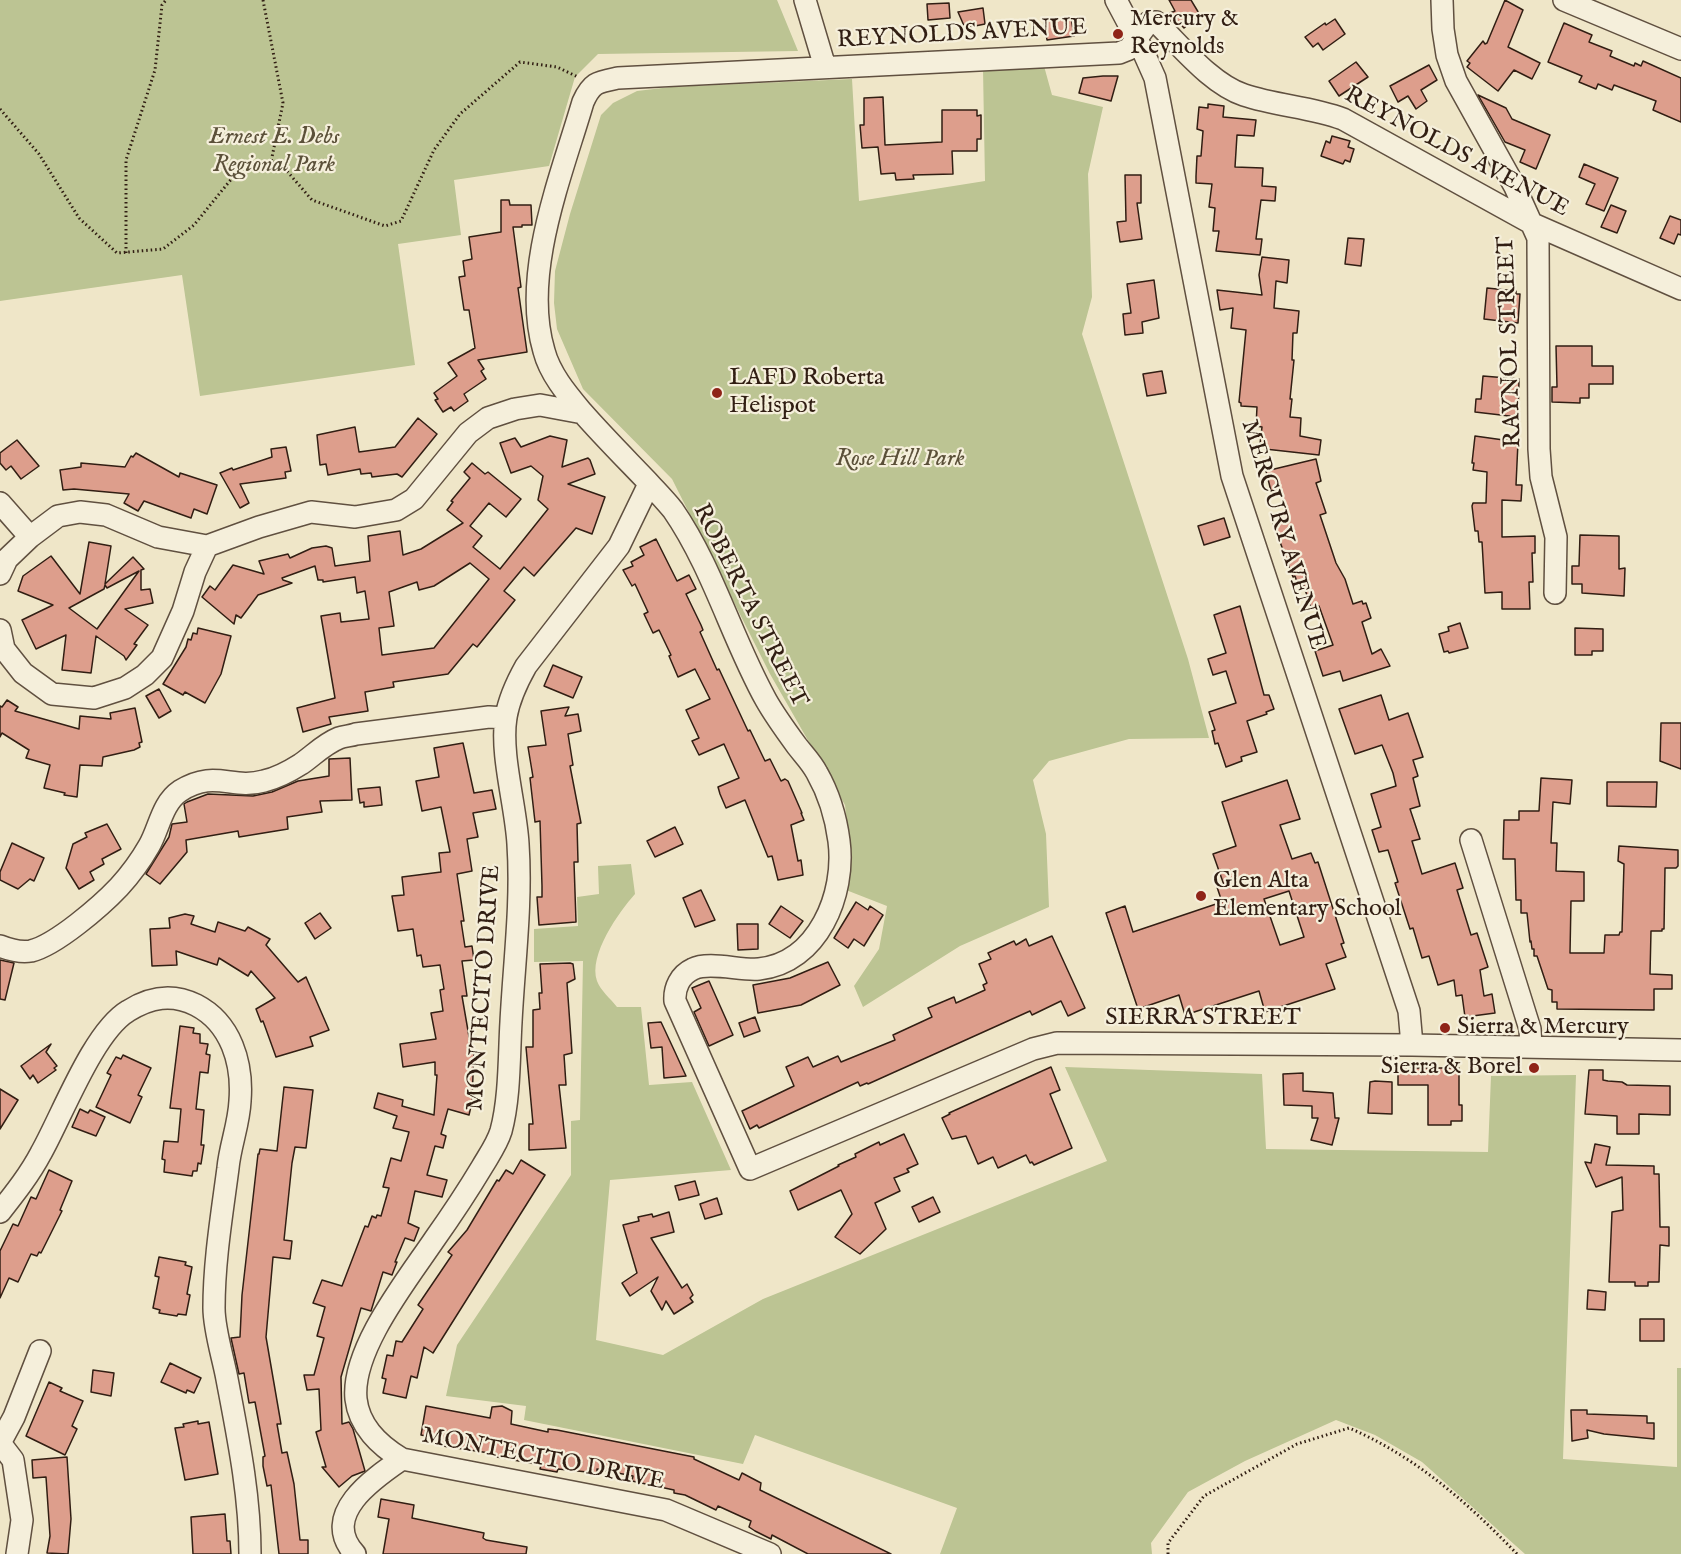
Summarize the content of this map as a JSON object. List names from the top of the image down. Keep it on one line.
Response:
{"streets":{"street":["REYNOLDS AVENUE","RAYNOL STREET","MERCURY AVENUE","ROBERTA STREET","MONTECITO DRIVE","SIERRA STREET"]},"crossings":[["REYNOLDS AVENUE","RAYNOL STREET"],["REYNOLDS AVENUE","MERCURY AVENUE"],["REYNOLDS AVENUE","ROBERTA STREET"],["MERCURY AVENUE","SIERRA STREET"],["ROBERTA STREET","MONTECITO DRIVE"],["ROBERTA STREET","SIERRA STREET"]],"parks":["Ernest E. Debs Regional Park","Rose Hill Park"],"places":["Mercury & Reynolds","LAFD Roberta Helispot","Glen Alta Elementary School","Sierra & Mercury","Sierra & Borel"]}
